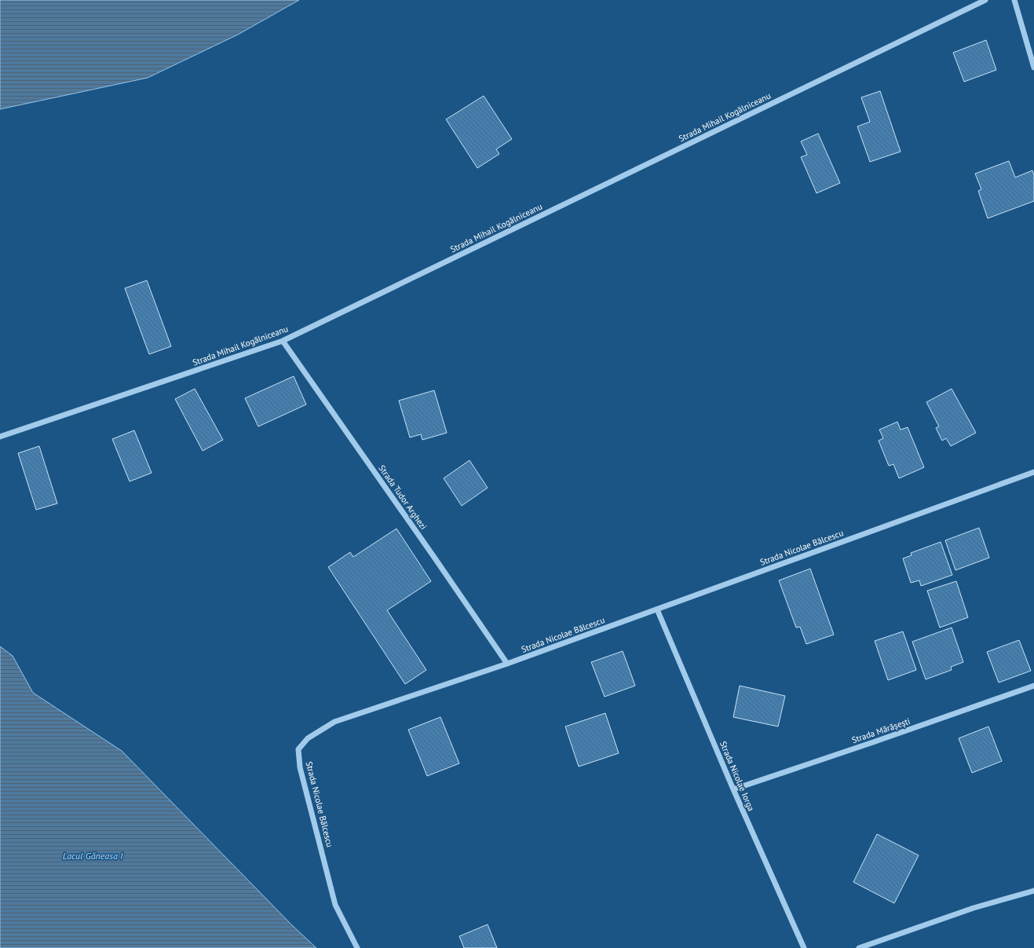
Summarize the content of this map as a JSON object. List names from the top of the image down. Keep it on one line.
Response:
{"streets":{"street":["Strada Mihail Kogălniceanu","Strada Tudor Arghezi","Strada Nicolae Bălcescu","Strada Mărășești","Strada Nicolae Iorga"]},"crossings":[["Strada Mihail Kogălniceanu","Strada Tudor Arghezi"],["Strada Tudor Arghezi","Strada Nicolae Bălcescu"],["Strada Nicolae Bălcescu","Strada Nicolae Iorga"],["Strada Mărășești","Strada Nicolae Iorga"]],"water":["Lacul Găneasa I"]}
